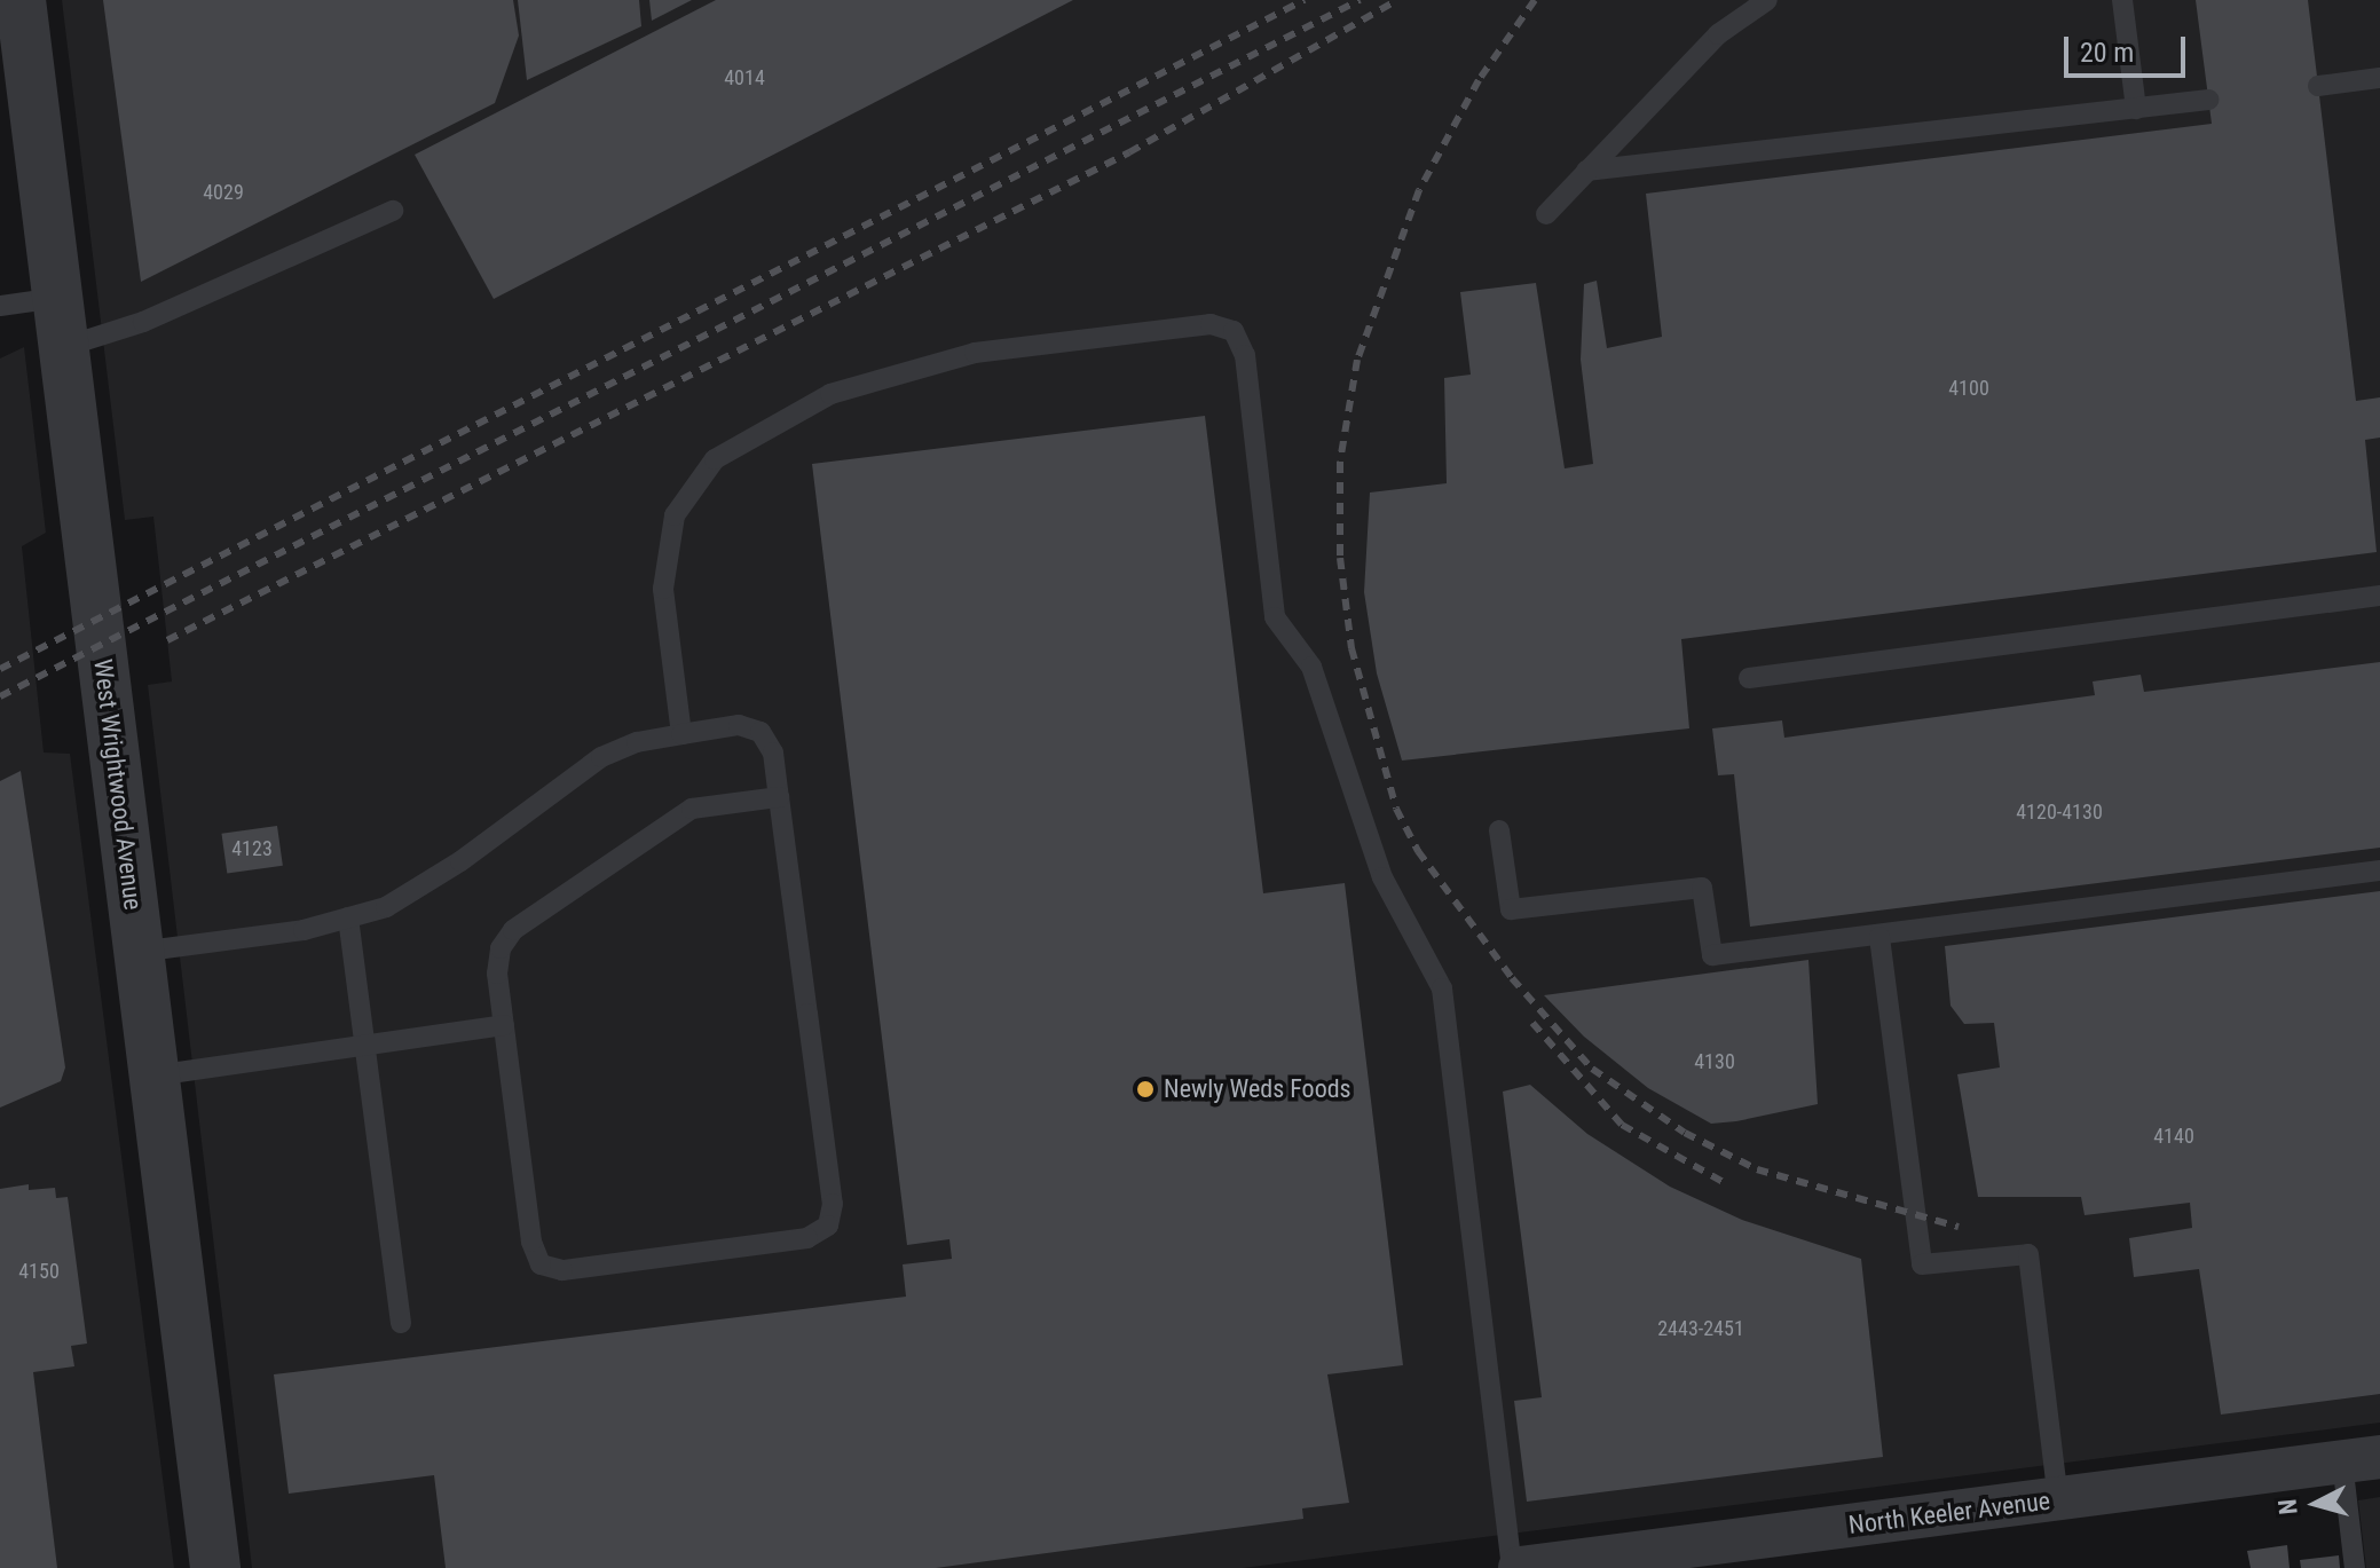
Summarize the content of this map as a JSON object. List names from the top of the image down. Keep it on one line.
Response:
{"streets":{"street":["West Wrightwood Avenue","North Keeler Avenue"]},"places":["Newly Weds Foods"],"house_numbers":["4014","4029","4100","4120-4130","4123","4130","4140","4150","2443-2451"],"scale_bar":"20 m","north":"left"}
